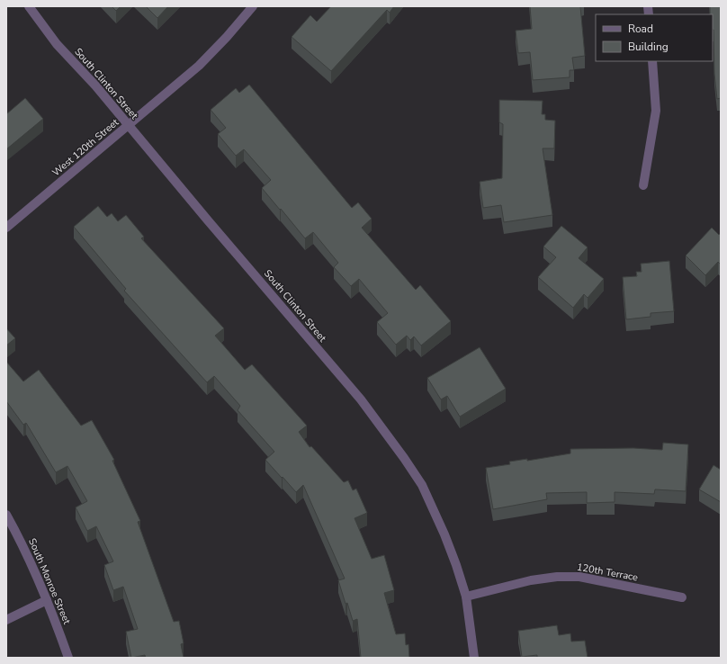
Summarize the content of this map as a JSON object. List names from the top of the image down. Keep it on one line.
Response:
{"streets":{"street":["South Clinton Street","West 120th Street","120th Terrace","South Monroe Street"]},"crossings":[["South Clinton Street","West 120th Street"],["South Clinton Street","120th Terrace"]],"legend":["Road","Building"]}
